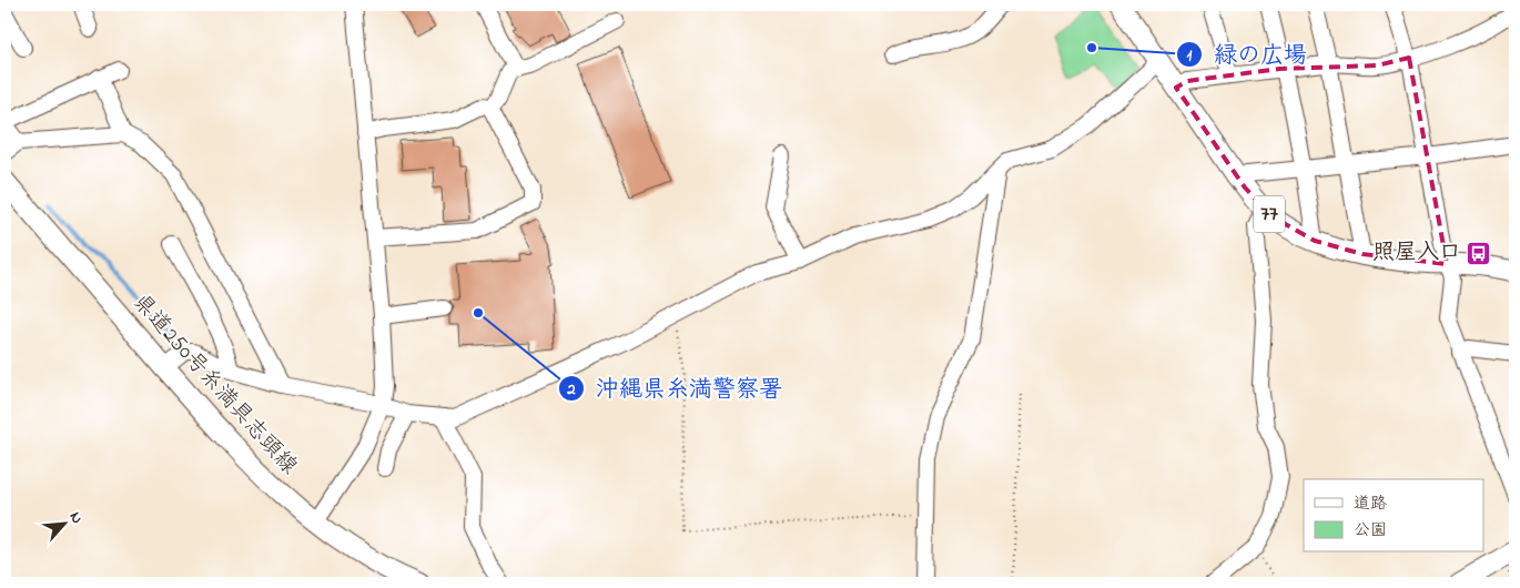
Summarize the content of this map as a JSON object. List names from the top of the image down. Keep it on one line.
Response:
{"streets":{"main road":["77","県道250号糸満具志頭線"]},"places":{"other":["緑の広場","沖縄県糸満警察署"],"bus stop":["照屋入口"]},"legend":["道路","公園"],"north":"top right"}
